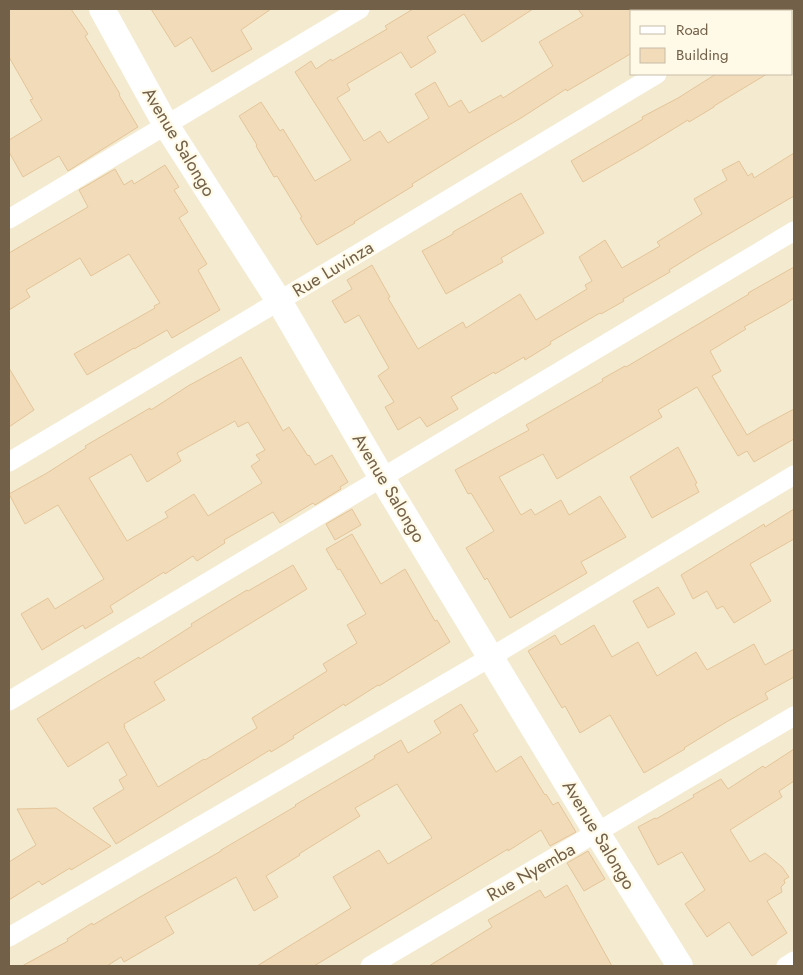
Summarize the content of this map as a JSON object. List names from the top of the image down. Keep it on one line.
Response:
{"streets":{"street":["Avenue Salongo","Rue Luvinza","Rue Nyemba"]},"crossings":[["Avenue Salongo","Rue Luvinza"],["Avenue Salongo","Rue Nyemba"]],"legend":["Road","Building"]}
